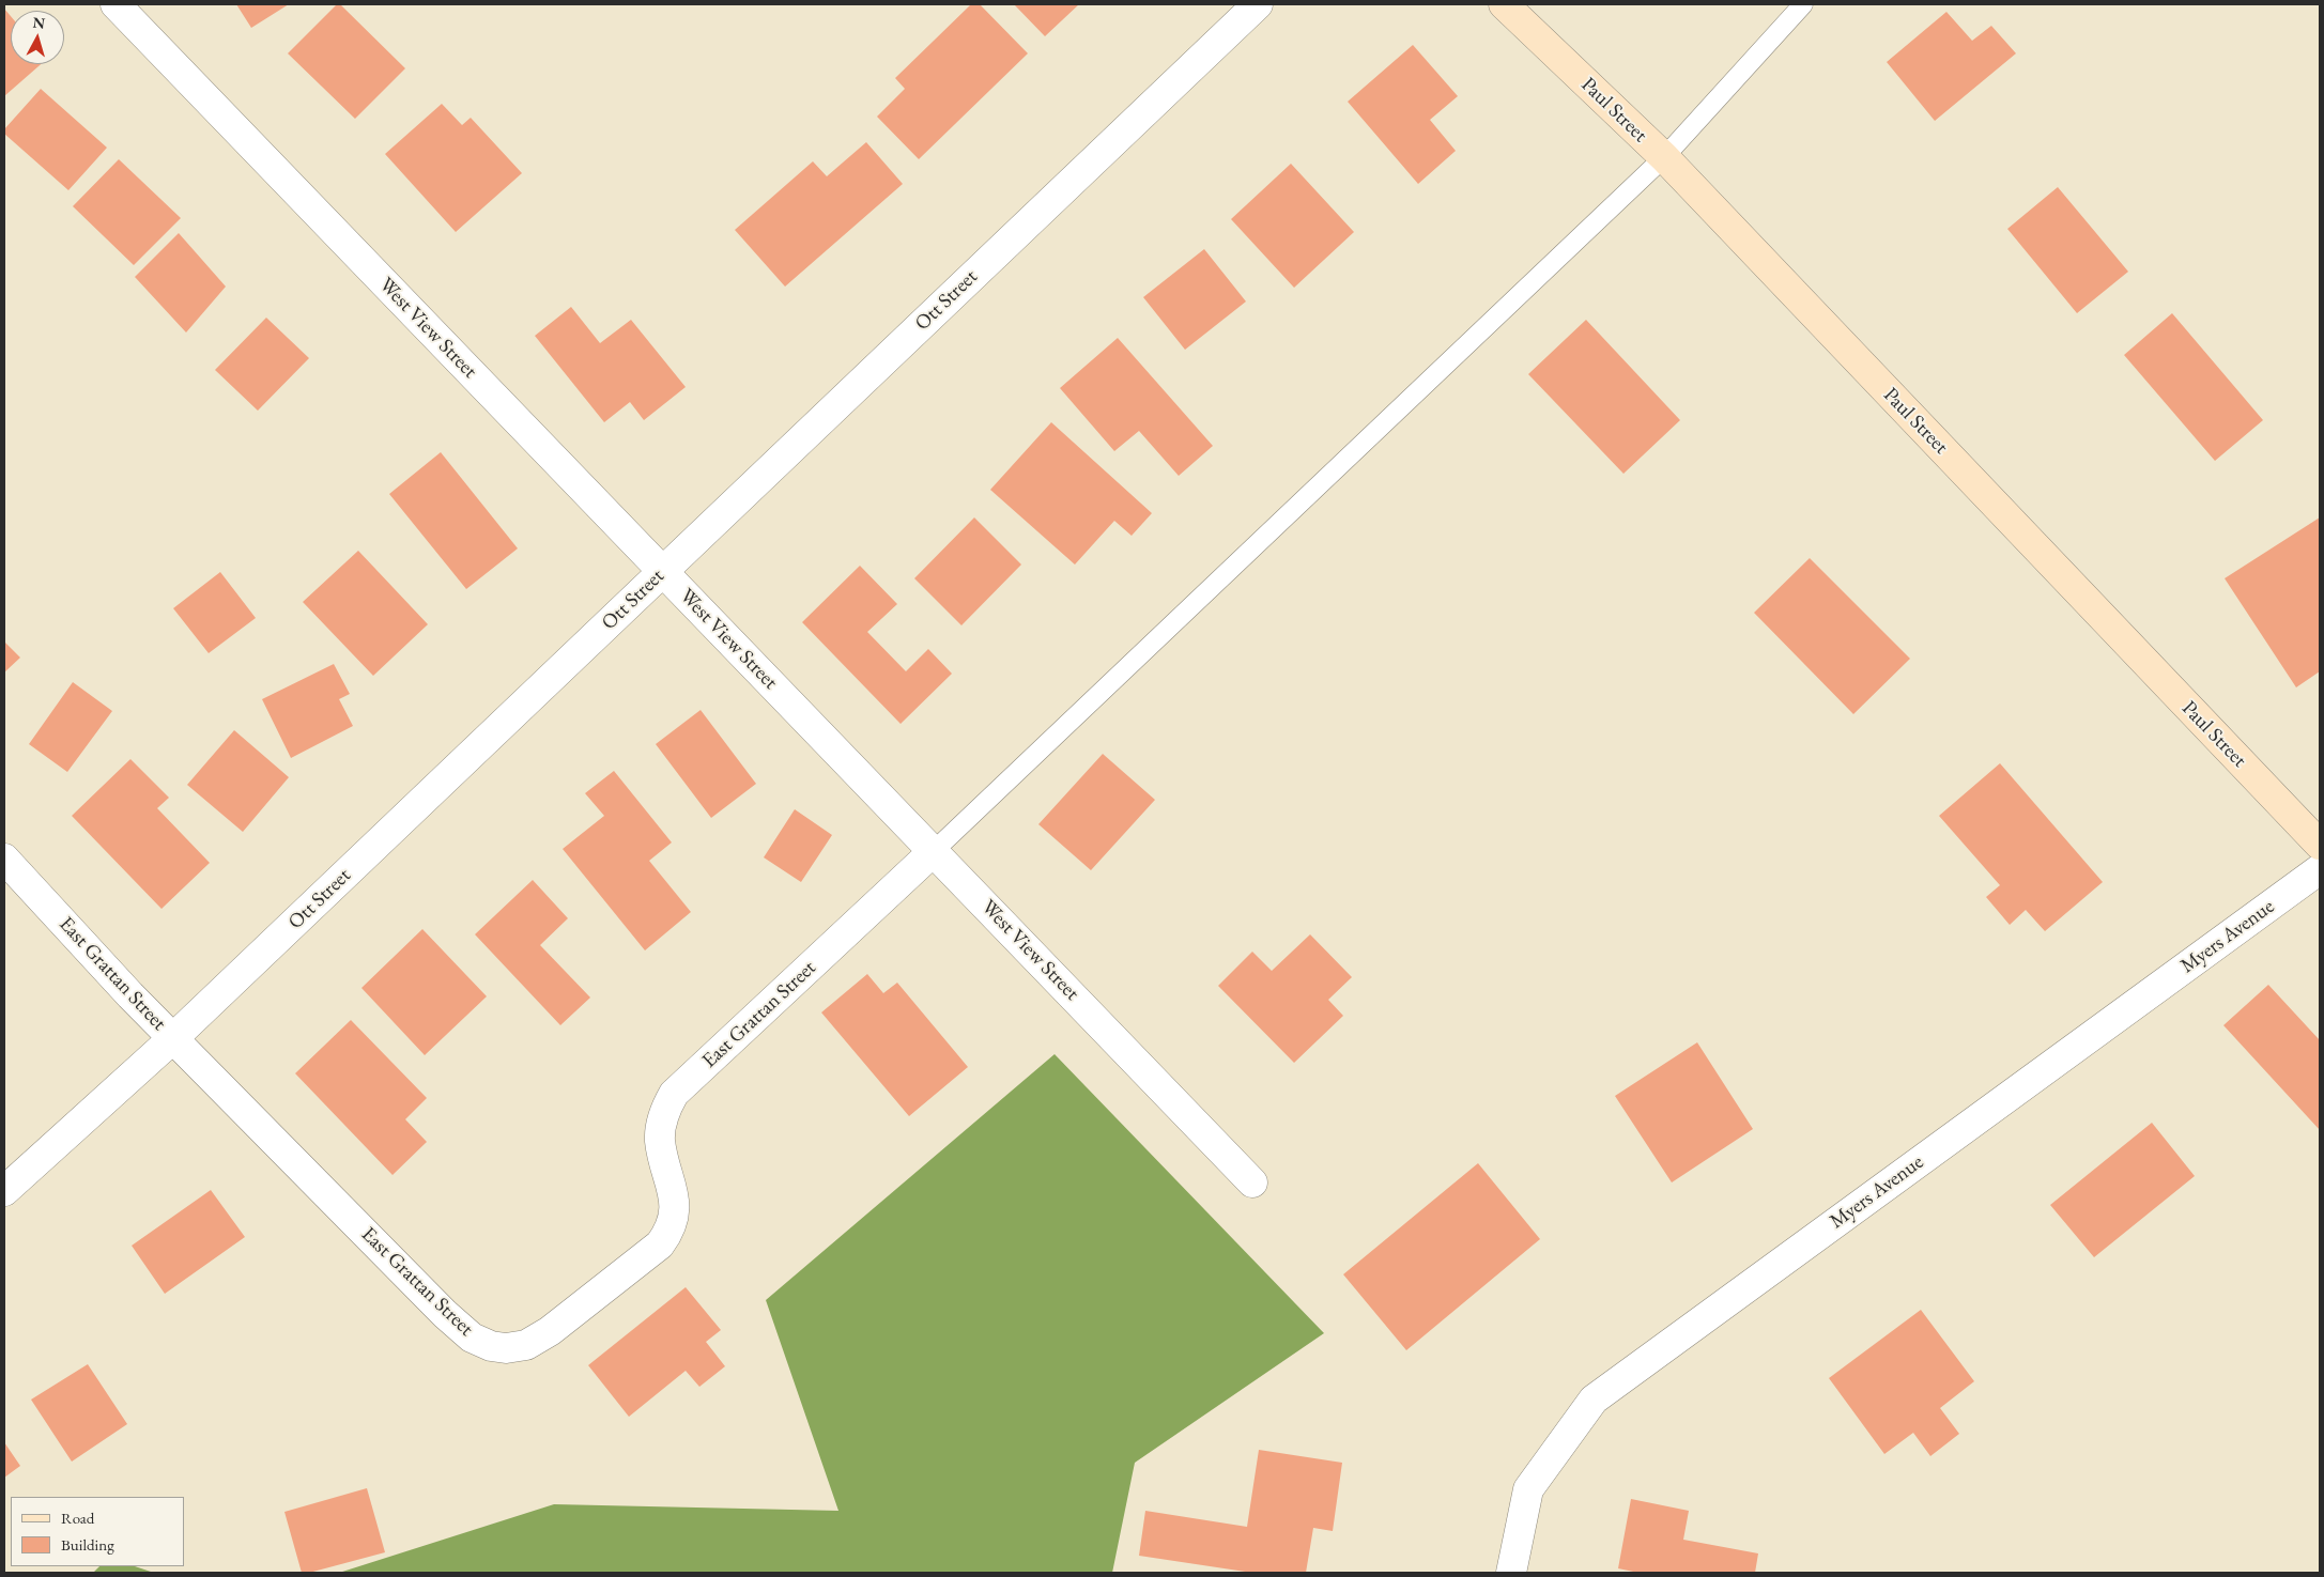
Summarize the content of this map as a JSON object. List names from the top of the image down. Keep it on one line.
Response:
{"streets":{"street":["Paul Street","Ott Street","West View Street","Myers Avenue","East Grattan Street"]},"crossings":[["Ott Street","West View Street"],["Ott Street","East Grattan Street"],["West View Street","East Grattan Street"]],"legend":["Road","Building"],"north":"top"}
